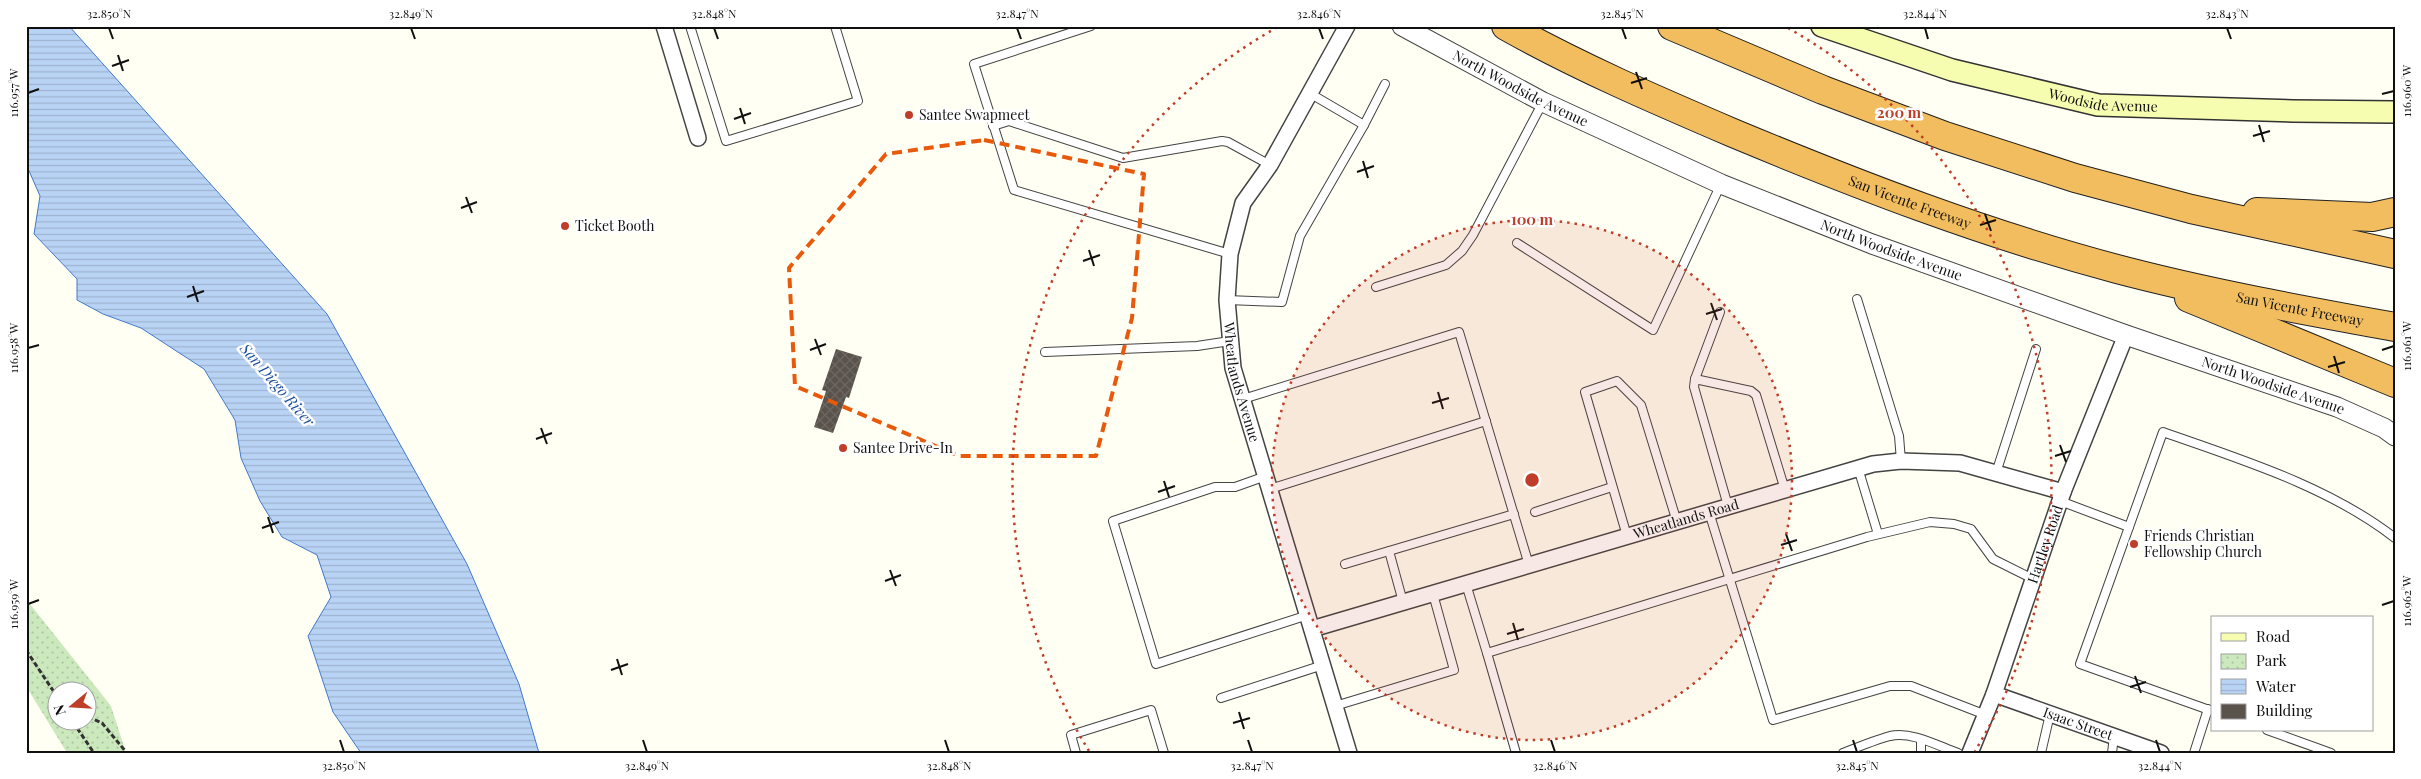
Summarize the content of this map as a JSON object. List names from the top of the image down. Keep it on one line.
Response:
{"streets":{"highway":["San Vicente Freeway"],"main road":["Woodside Avenue"],"street":["North Woodside Avenue","Wheatlands Avenue","Wheatlands Road","Hartley Road","Isaac Street"]},"crossings":[["North Woodside Avenue","Hartley Road"],["Wheatlands Avenue","Wheatlands Road"],["Wheatlands Road","Hartley Road"],["Hartley Road","Isaac Street"]],"water":["San Diego River"],"places":["Santee Swapmeet","Ticket Booth","Santee Drive-In","Friends Christian Fellowship Church"],"legend":["Road","Park","Water","Building"],"north":"left","coordinates":["32.850°N","32.849°N","32.848°N","32.847°N","32.846°N","32.845°N","32.844°N","32.843°N","116.960°W","116.957°W","116.961°W","116.958°W","116.962°W","116.959°W"],"rings":["200 m","100 m"]}
